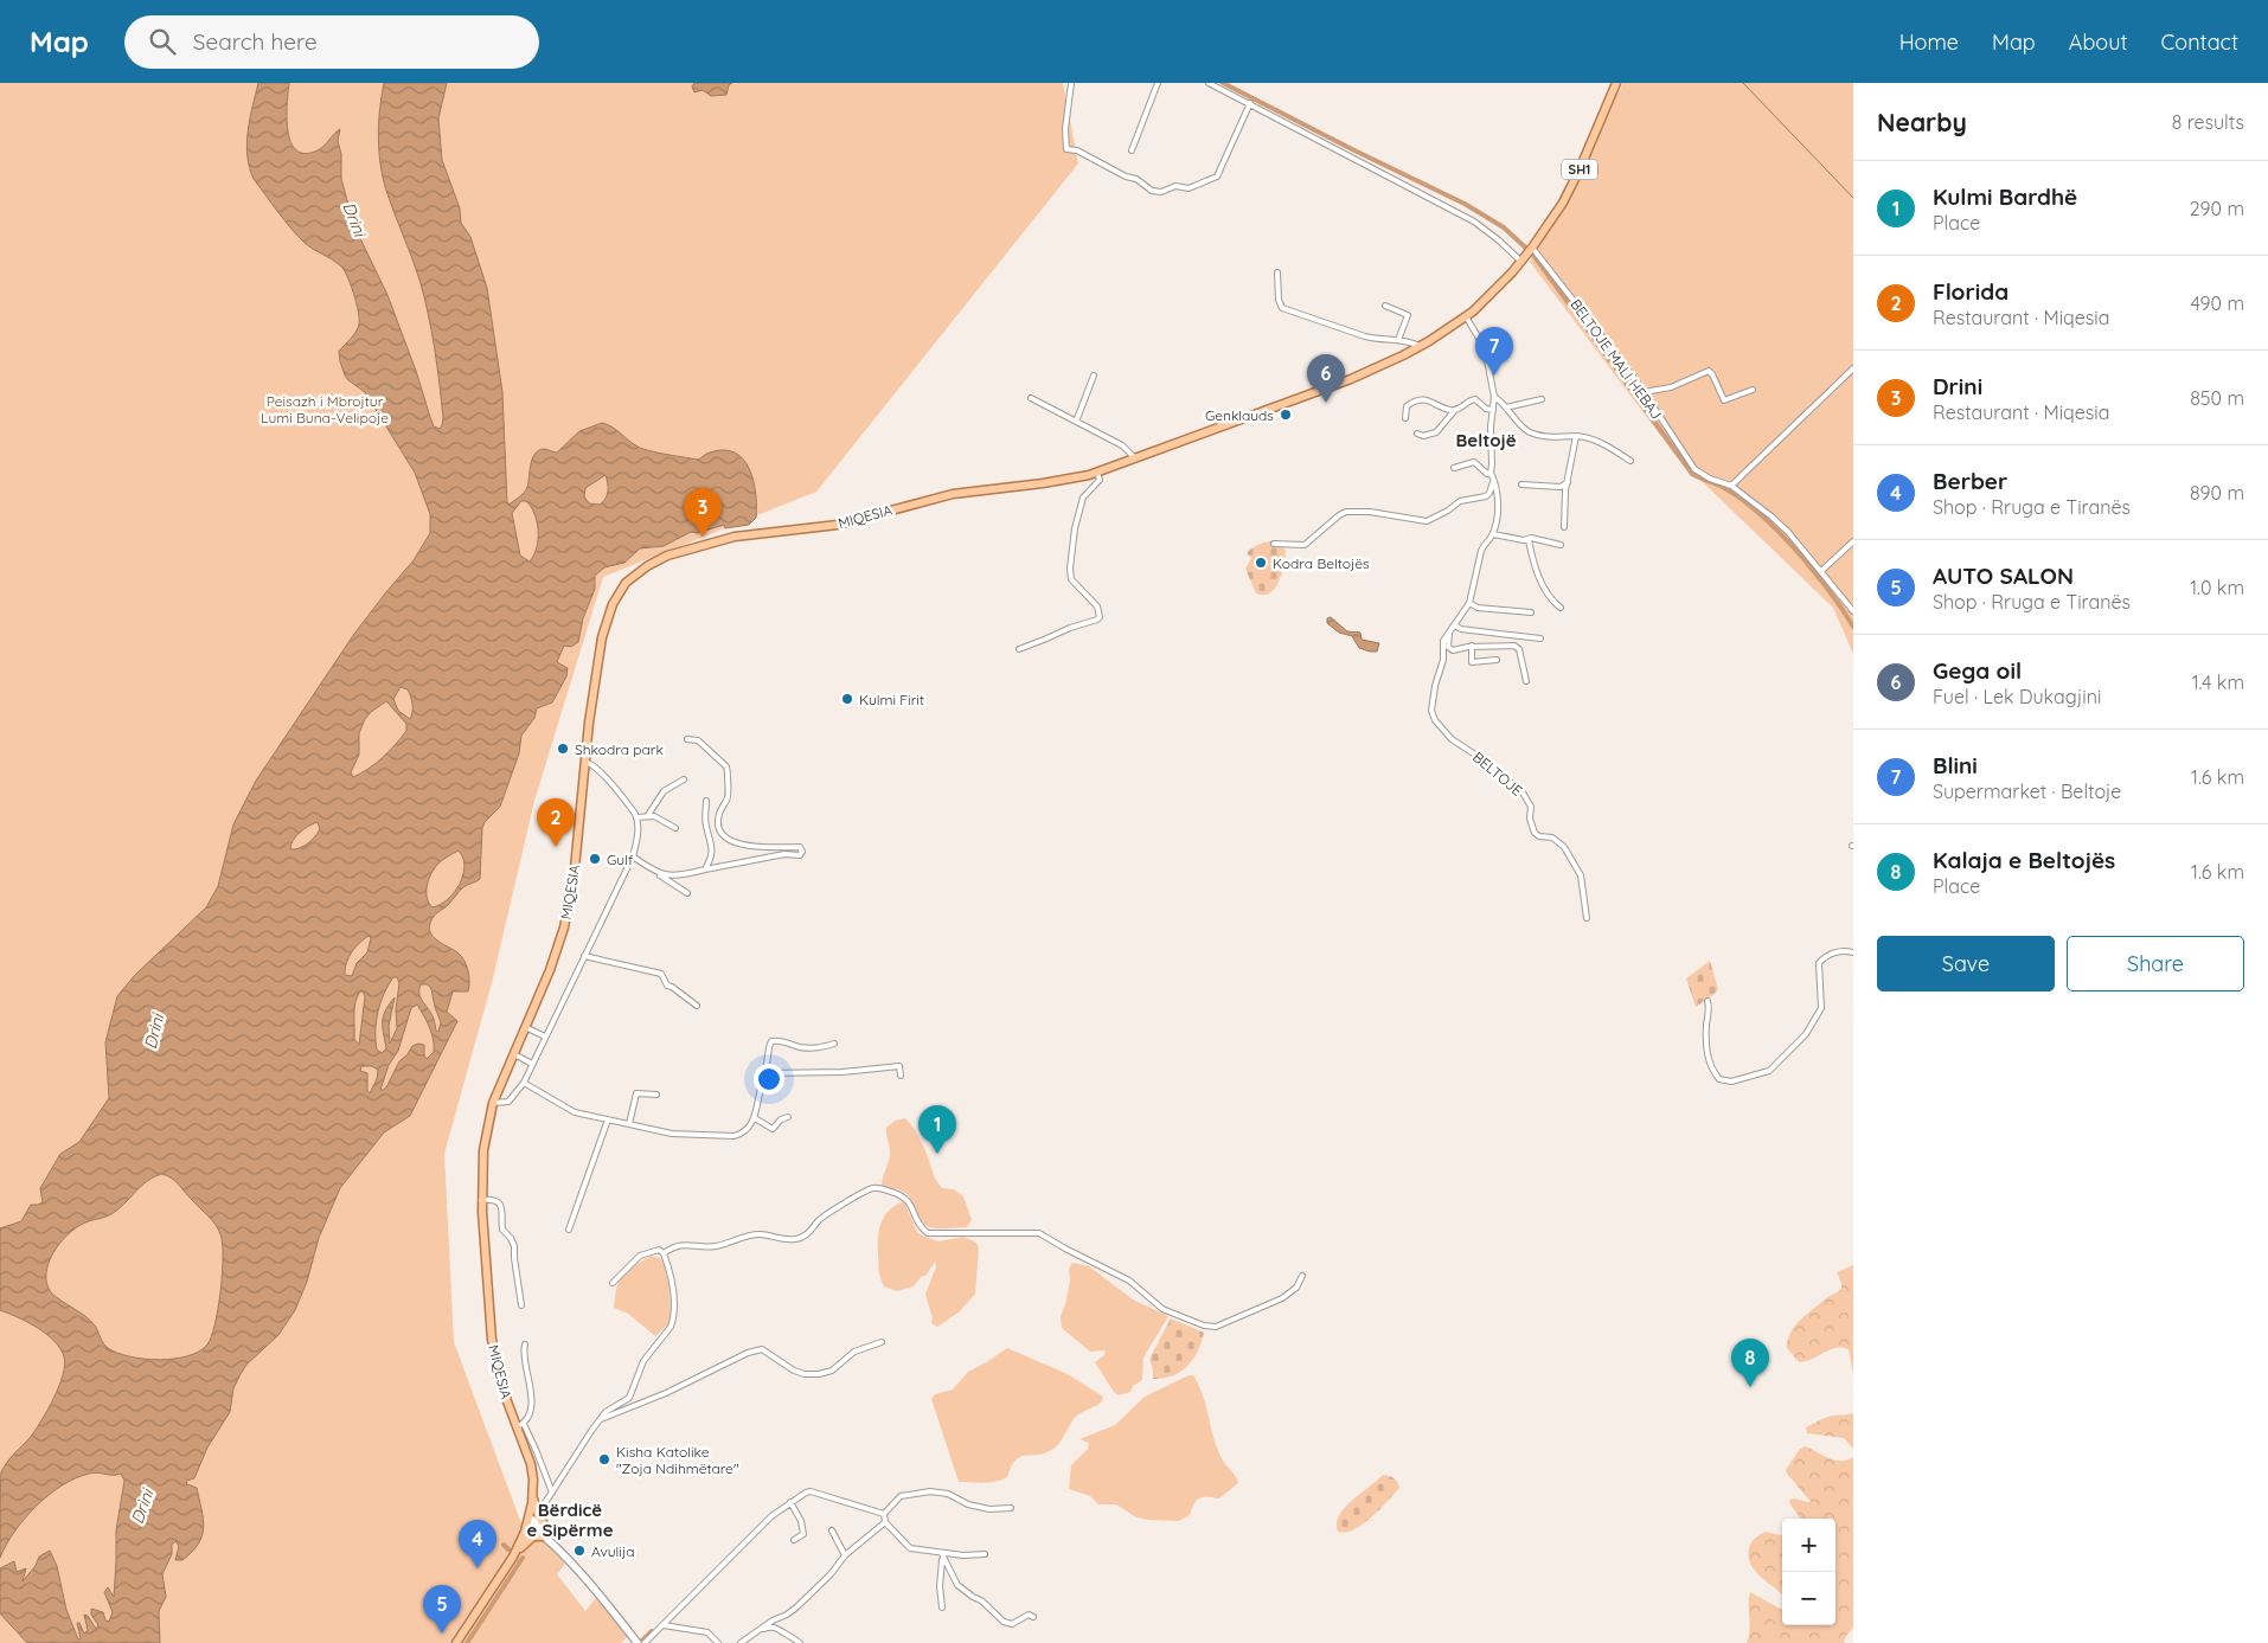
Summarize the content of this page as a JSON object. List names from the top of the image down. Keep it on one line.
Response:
{"streets":{"main road":["SH1","MIQESIA"],"street":["BELTOJE MALI HEBAJ","BELTOJE"]},"crossings":[["SH1","BELTOJE MALI HEBAJ"],["SH1","MIQESIA"]],"districts":["Beltojë","Bërdicë e Sipërme"],"water":["Drini"],"parks":["Peisazh i Mbrojtur Lumi Buna-Velipoje"],"places":["Genklauds","Kodra Beltojës","Kulmi Firit","Shkodra park","Gulf","Kisha Katolike \"Zoja Ndihmëtare\"","Avulija"],"page":{"header":"Map","search":"Search here","nav":["Home","Map","About","Contact"],"heading":["Nearby","8 results"],"list":[{"mark":"1","name":"Kulmi Bardhë","note":"Place","value":"290 m"},{"mark":"2","name":"Florida","note":"Restaurant · Miqesia","value":"490 m"},{"mark":"3","name":"Drini","note":"Restaurant · Miqesia","value":"850 m"},{"mark":"4","name":"Berber","note":"Shop · Rruga e Tiranës","value":"890 m"},{"mark":"5","name":"AUTO SALON","note":"Shop · Rruga e Tiranës","value":"1.0 km"},{"mark":"6","name":"Gega oil","note":"Fuel · Lek Dukagjini","value":"1.4 km"},{"mark":"7","name":"Blini","note":"Supermarket · Beltoje","value":"1.6 km"},{"mark":"8","name":"Kalaja e Beltojës","note":"Place","value":"1.6 km"}],"pins":["7","6","3","2","1","8","4","5"],"buttons":["Save","Share"],"map_buttons":["+","−"]}}
